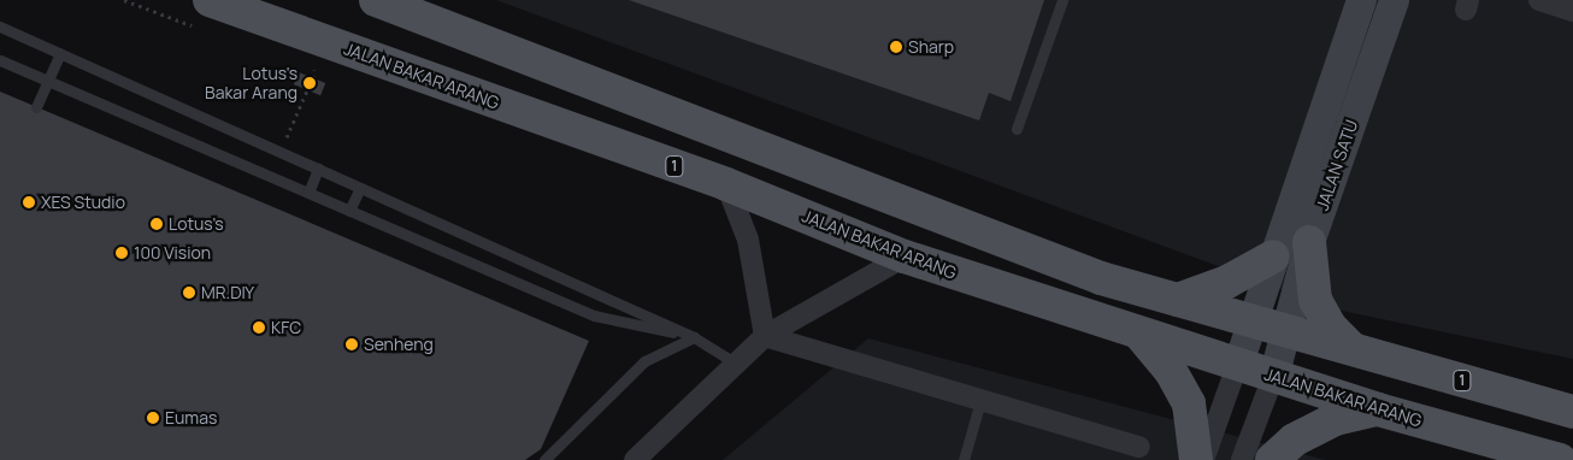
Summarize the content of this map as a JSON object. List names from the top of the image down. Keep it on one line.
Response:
{"streets":{"main road":["JALAN BAKAR ARANG","JALAN SATU","1"]},"crossings":[["JALAN BAKAR ARANG","JALAN SATU"],["JALAN SATU","1"]],"places":["Sharp","Lotus's Bakar Arang","XES Studio","Lotus's","100 Vision","MR.DIY","KFC","Senheng","Eumas"]}
